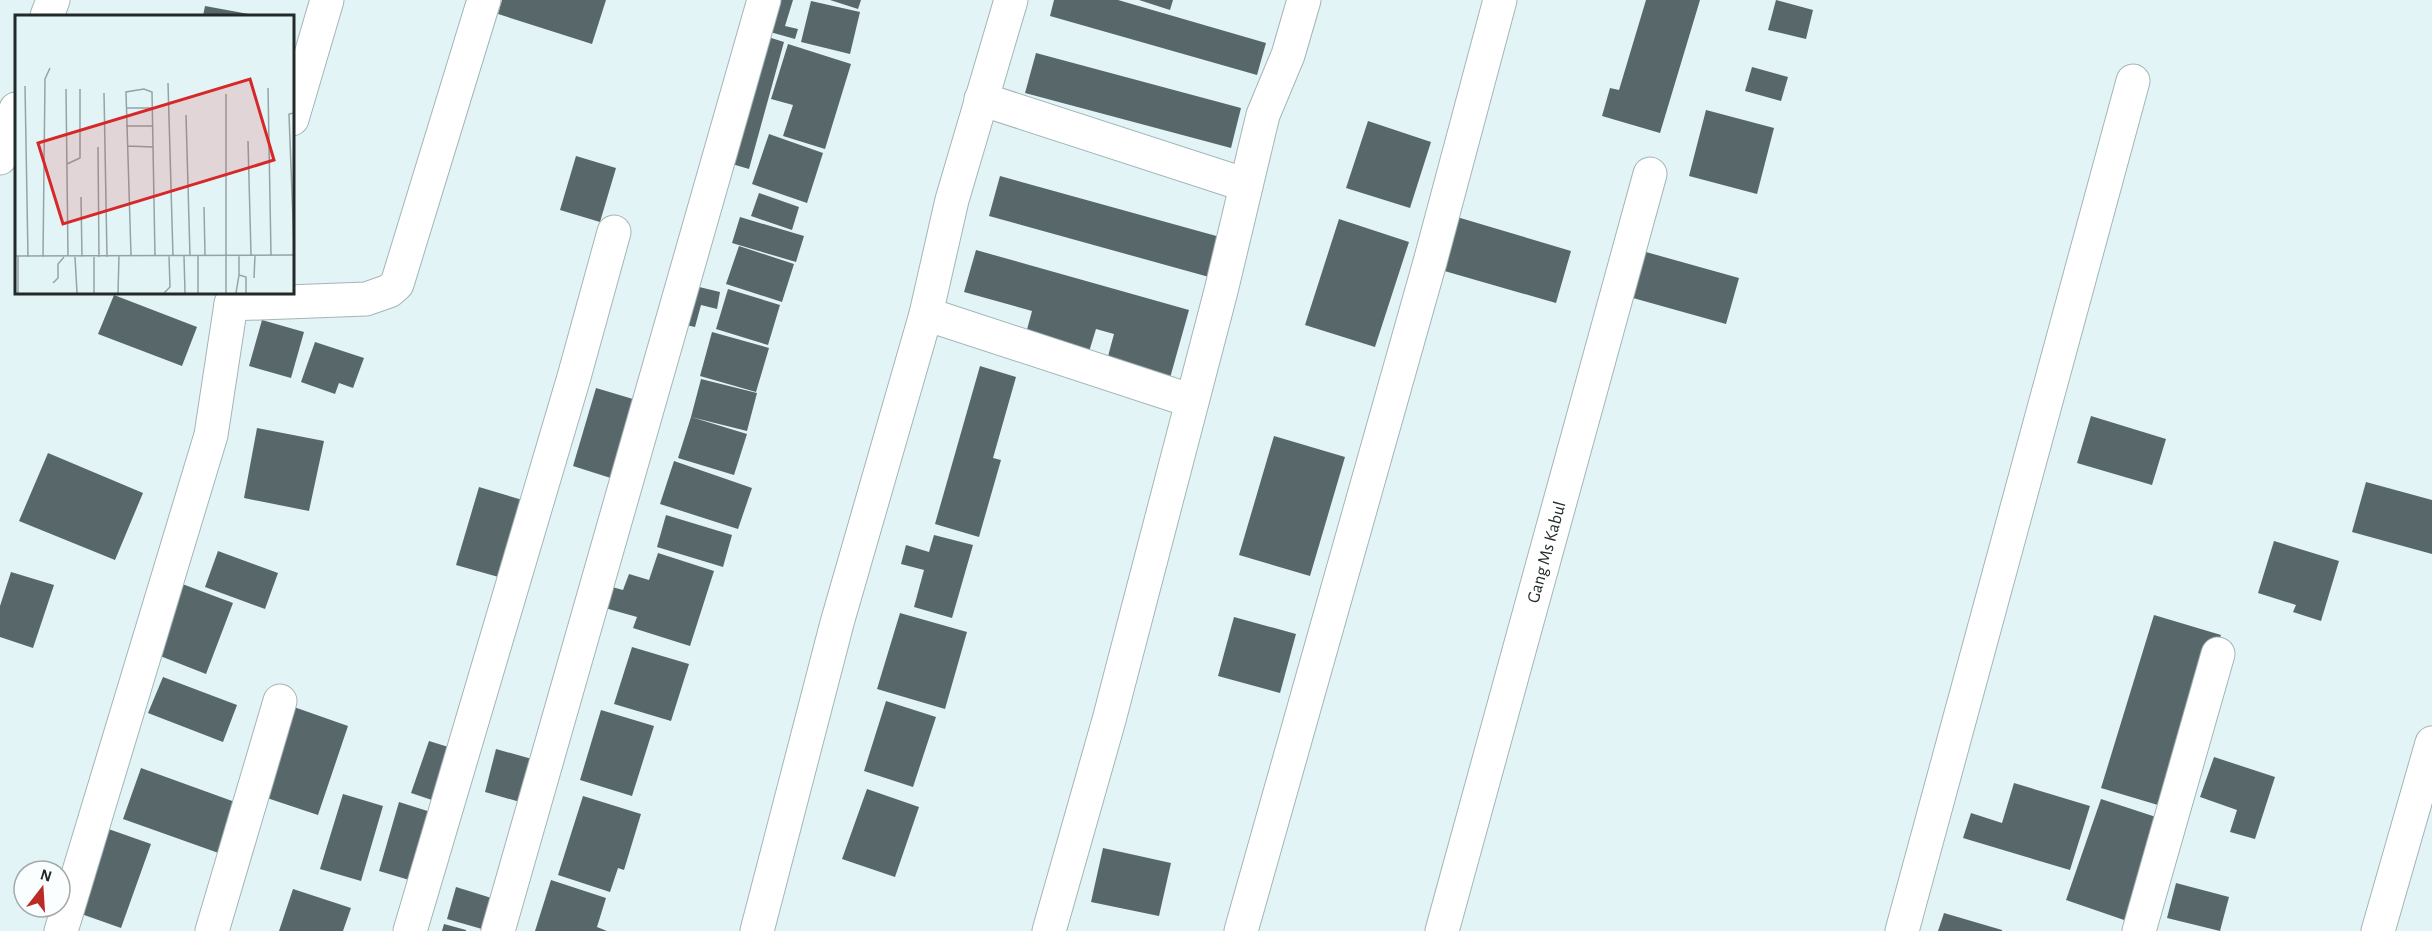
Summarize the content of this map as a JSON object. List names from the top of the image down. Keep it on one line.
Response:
{"streets":{"street":["Gang Ms Kabul"]},"north":"top"}
